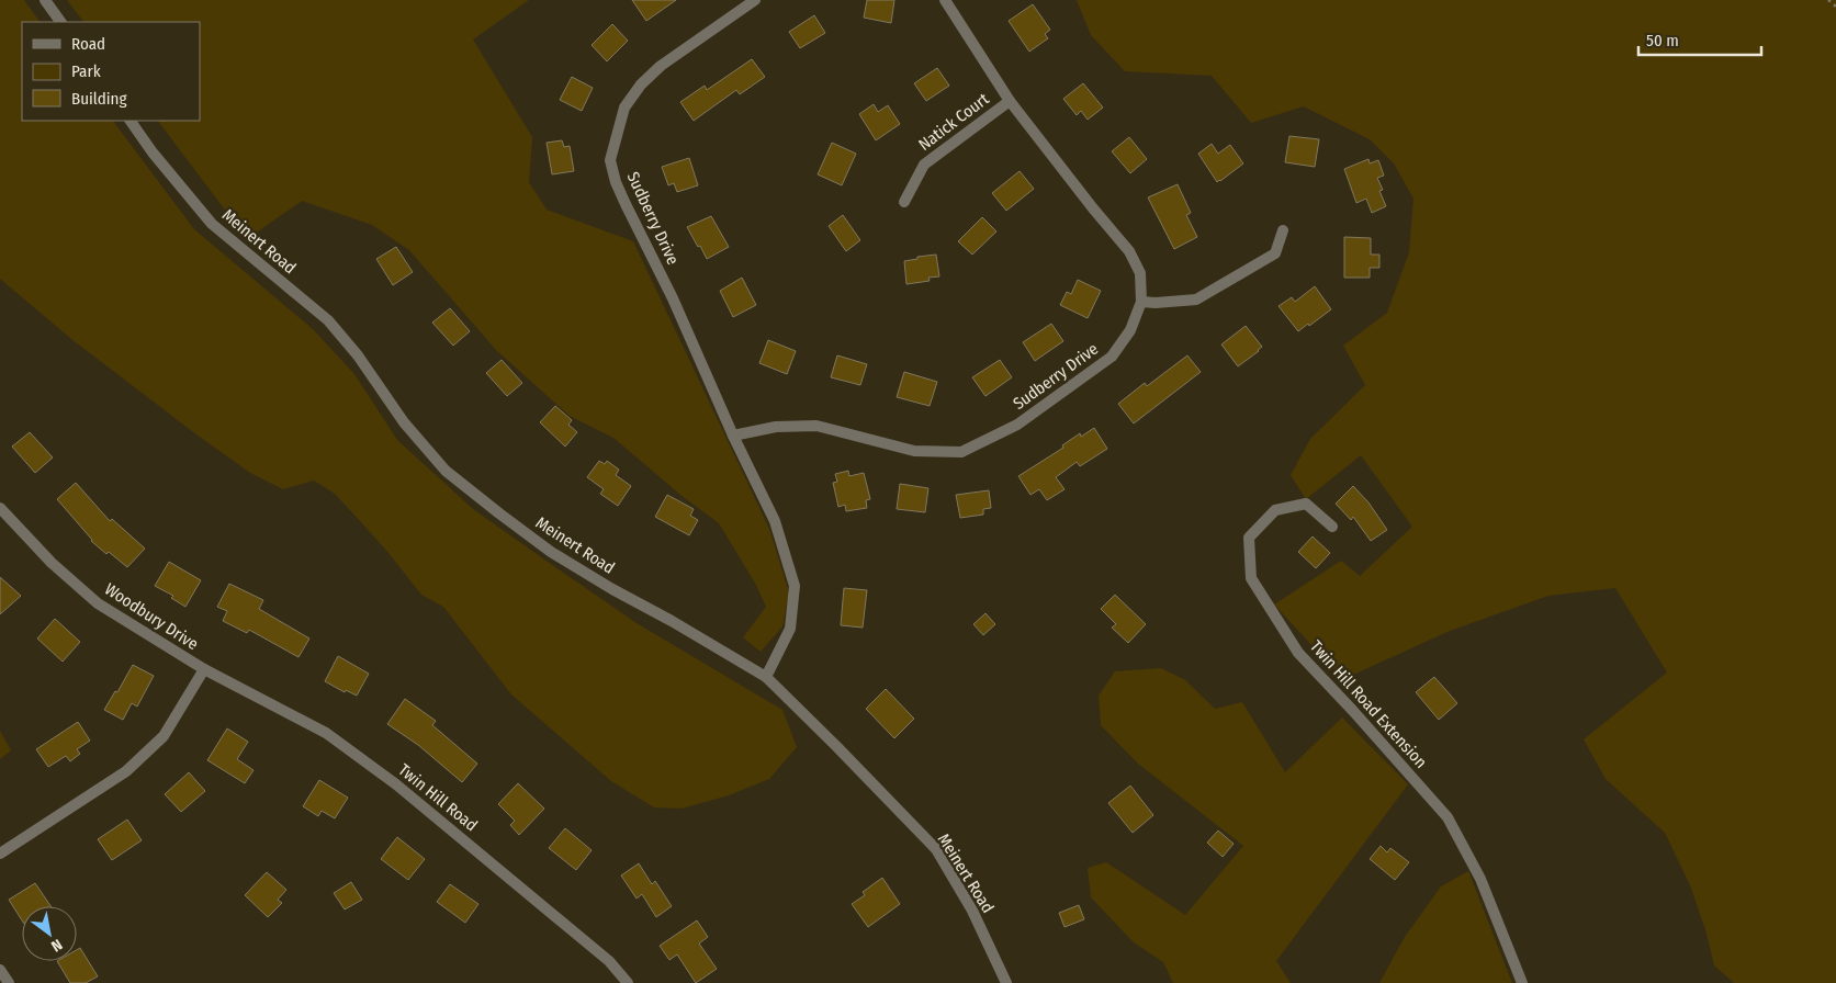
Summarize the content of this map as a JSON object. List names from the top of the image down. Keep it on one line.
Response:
{"streets":{"street":["Natick Court","Sudberry Drive","Meinert Road","Woodbury Drive","Twin Hill Road Extension","Twin Hill Road"]},"crossings":[["Natick Court","Sudberry Drive"],["Sudberry Drive","Meinert Road"],["Woodbury Drive","Twin Hill Road"]],"legend":["Road","Park","Building"],"scale_bar":"50 m","north":"bottom right"}
